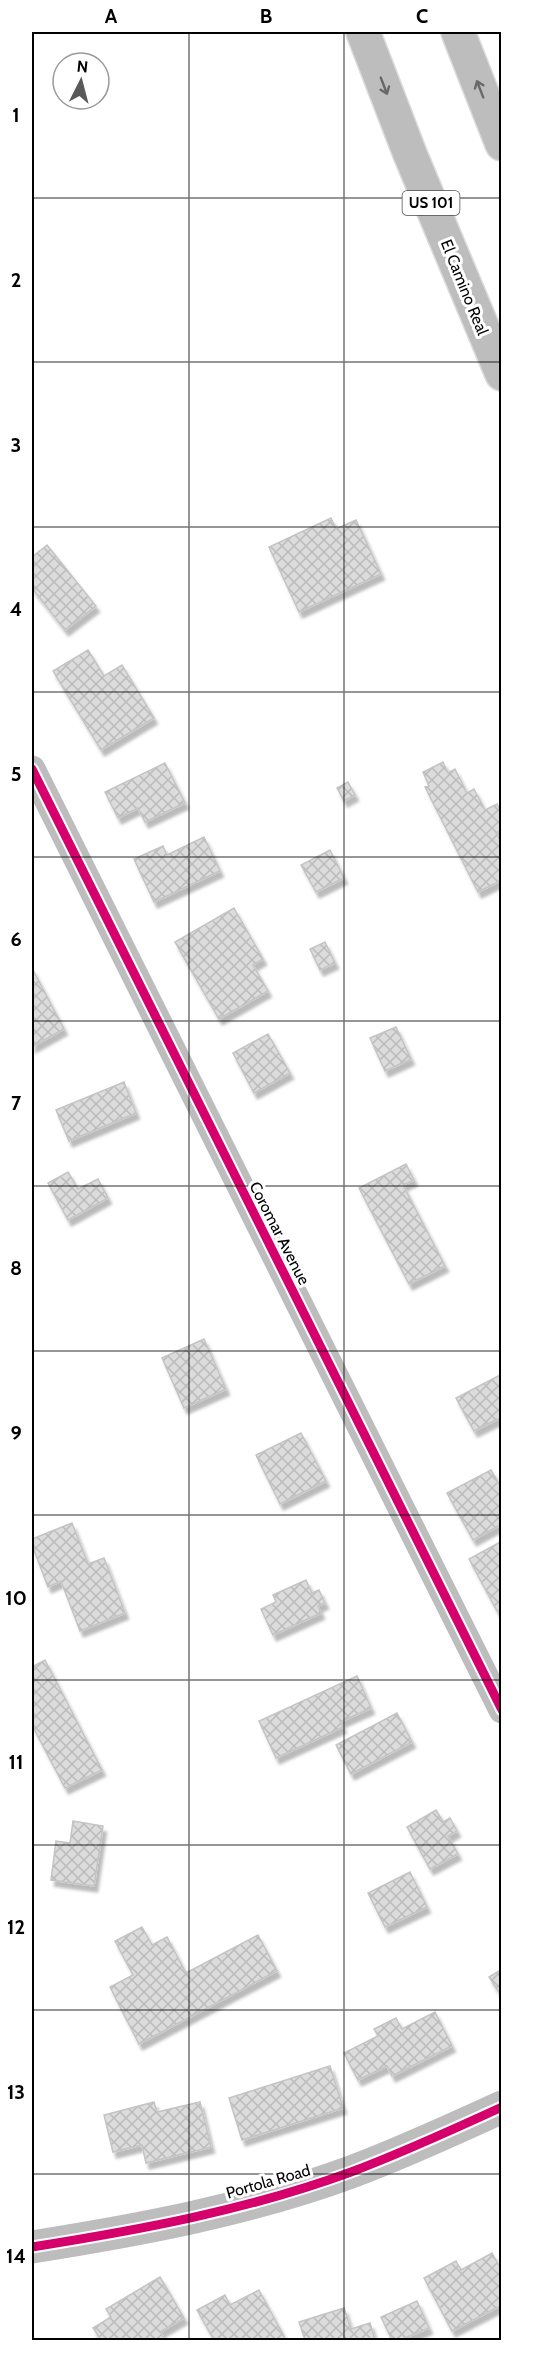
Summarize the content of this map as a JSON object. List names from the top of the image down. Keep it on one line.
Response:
{"streets":{"main road":["US 101","El Camino Real","Portola Road"],"street":["Coromar Avenue"]},"north":"top","grid":{"columns":["A","B","C"],"rows":["1","2","3","4","5","6","7","8","9","10","11","12","13","14"]}}
